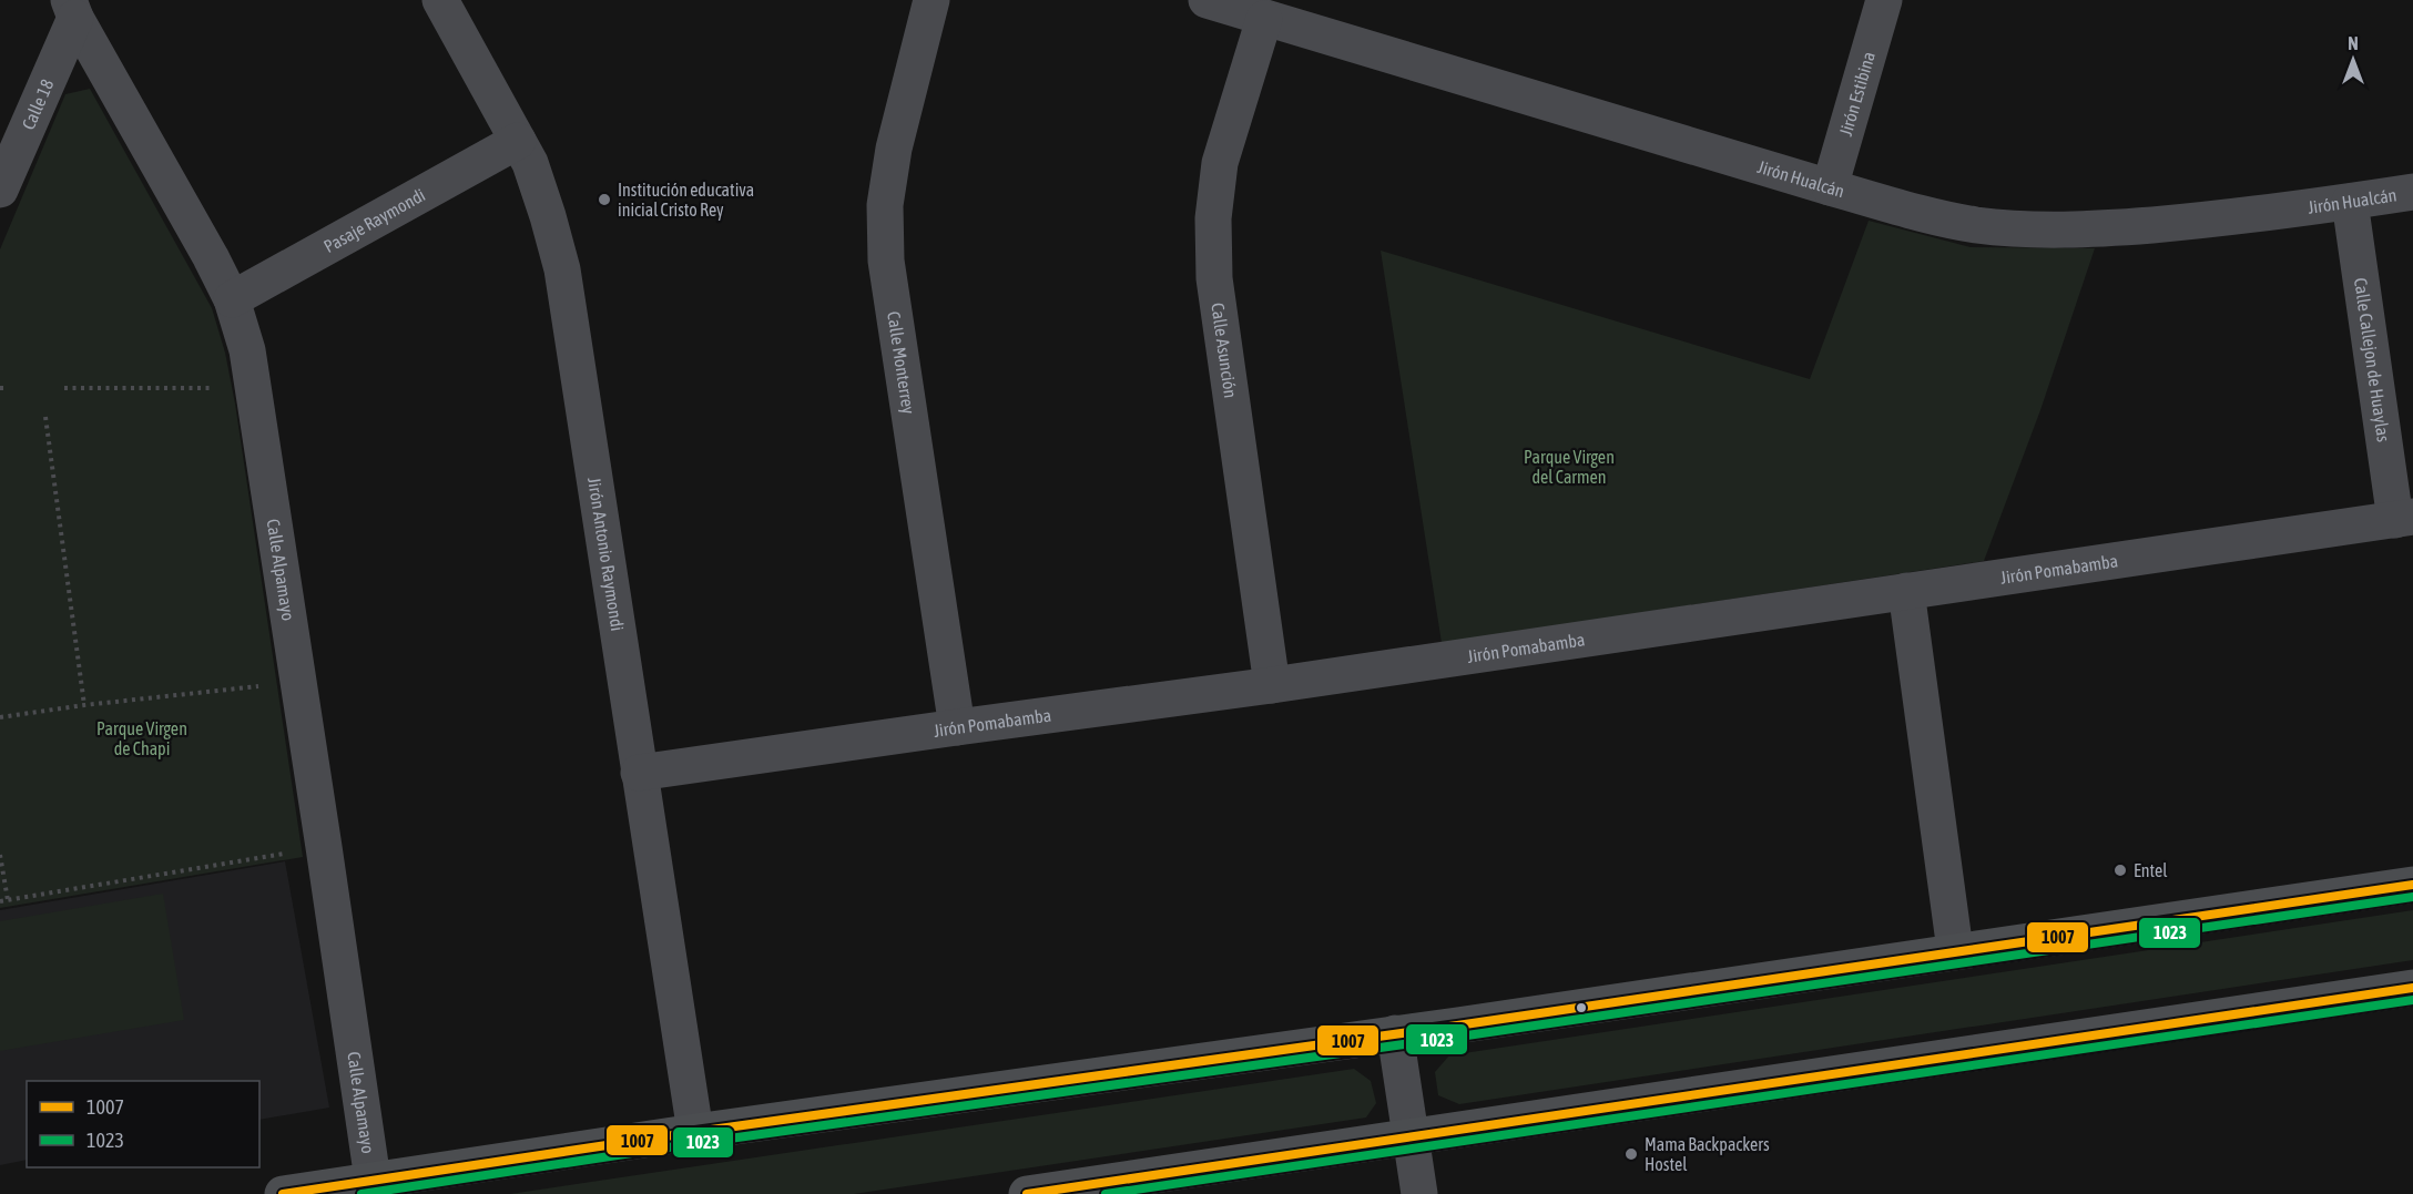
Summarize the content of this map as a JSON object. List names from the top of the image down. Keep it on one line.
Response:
{"streets":{"street":["Jirón Estibina","Calle 18","Jirón Hualcán","Pasaje Raymondi","Calle Asunción","Calle Callejon de Huaylas","Calle Monterrey","Jirón Antonio Raymondi","Jirón Pomabamba","Calle Alpamayo"]},"crossings":[["Jirón Estibina","Jirón Hualcán"],["Calle 18","Calle Alpamayo"],["Jirón Hualcán","Calle Asunción"],["Jirón Hualcán","Calle Callejon de Huaylas"],["Pasaje Raymondi","Jirón Antonio Raymondi"],["Pasaje Raymondi","Calle Alpamayo"],["Calle Asunción","Jirón Pomabamba"],["Calle Callejon de Huaylas","Jirón Pomabamba"],["Calle Monterrey","Jirón Pomabamba"],["Jirón Antonio Raymondi","Jirón Pomabamba"]],"parks":["Parque Virgen del Carmen","Parque Virgen de Chapi"],"places":["Institución educativa inicial Cristo Rey","Entel","Mama Backpackers Hostel"],"lines":["transit line 1007","transit line 1023"],"legend":["1007","1023"],"north":"top"}
